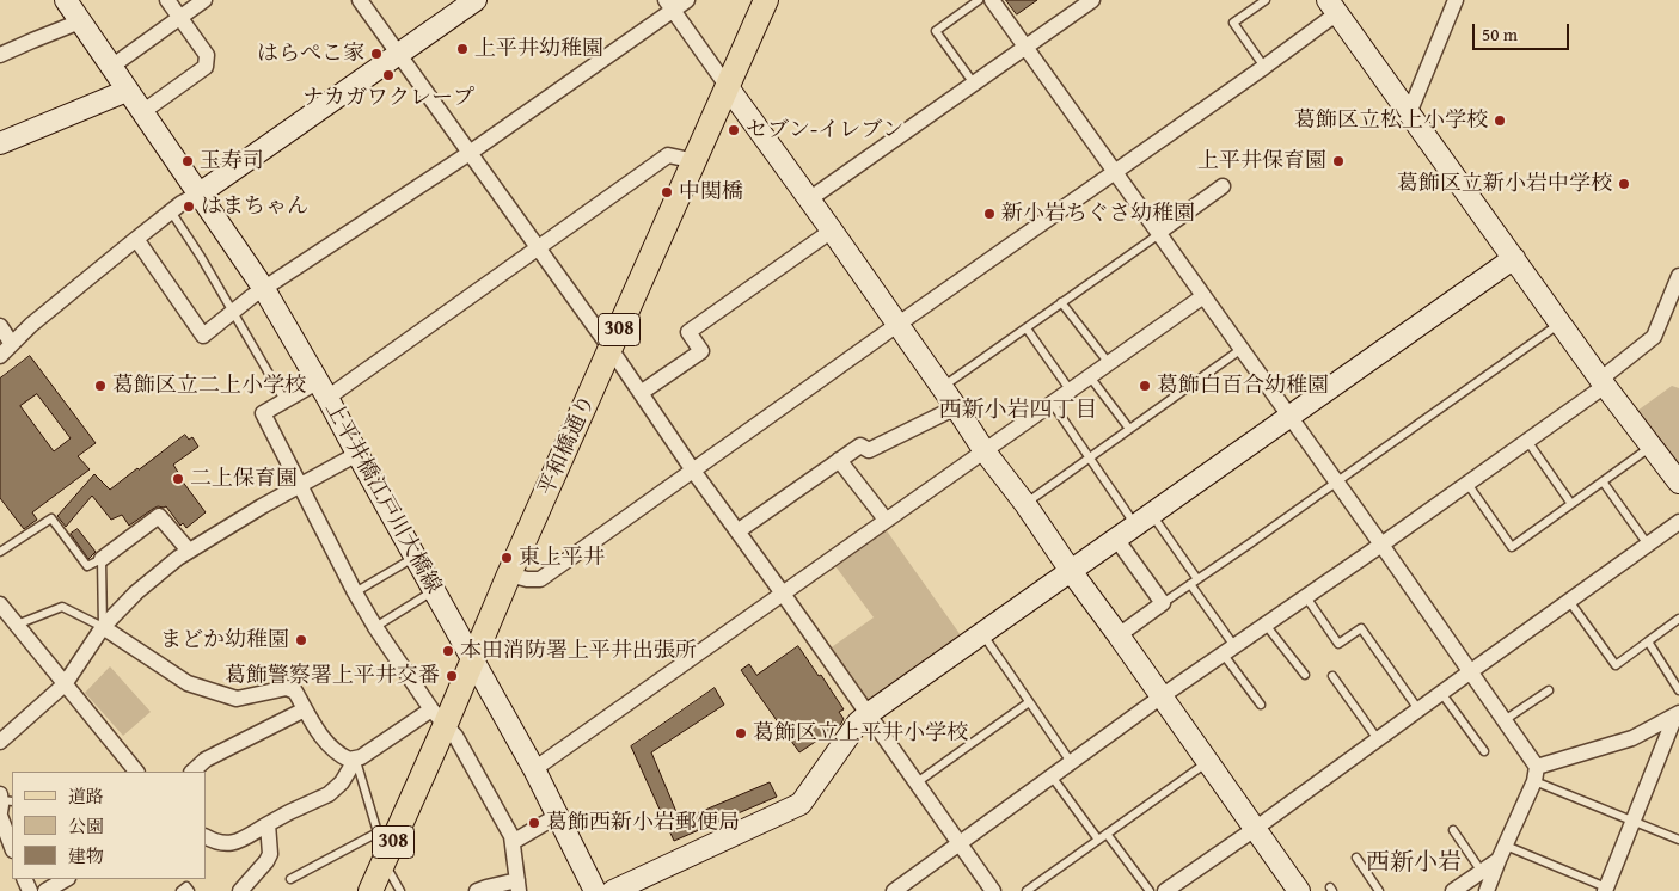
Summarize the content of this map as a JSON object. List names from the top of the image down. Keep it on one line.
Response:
{"streets":{"main road":["308","平和橋通り"],"street":["上平井橋江戸川大橋線"]},"crossings":[["平和橋通り","上平井橋江戸川大橋線"]],"districts":["西新小岩四丁目","西新小岩"],"places":["上平井幼稚園","はらぺこ家","ナカガワクレープ","葛飾区立松上小学校","セブン-イレブン","玉寿司","上平井保育園","葛飾区立新小岩中学校","中関橋","はまちゃん","新小岩ちぐさ幼稚園","葛飾区立二上小学校","葛飾白百合幼稚園","二上保育園","東上平井","まどか幼稚園","本田消防署上平井出張所","葛飾警察署上平井交番","葛飾区立上平井小学校","葛飾西新小岩郵便局"],"legend":["道路","公園","建物"],"scale_bar":"50 m"}
